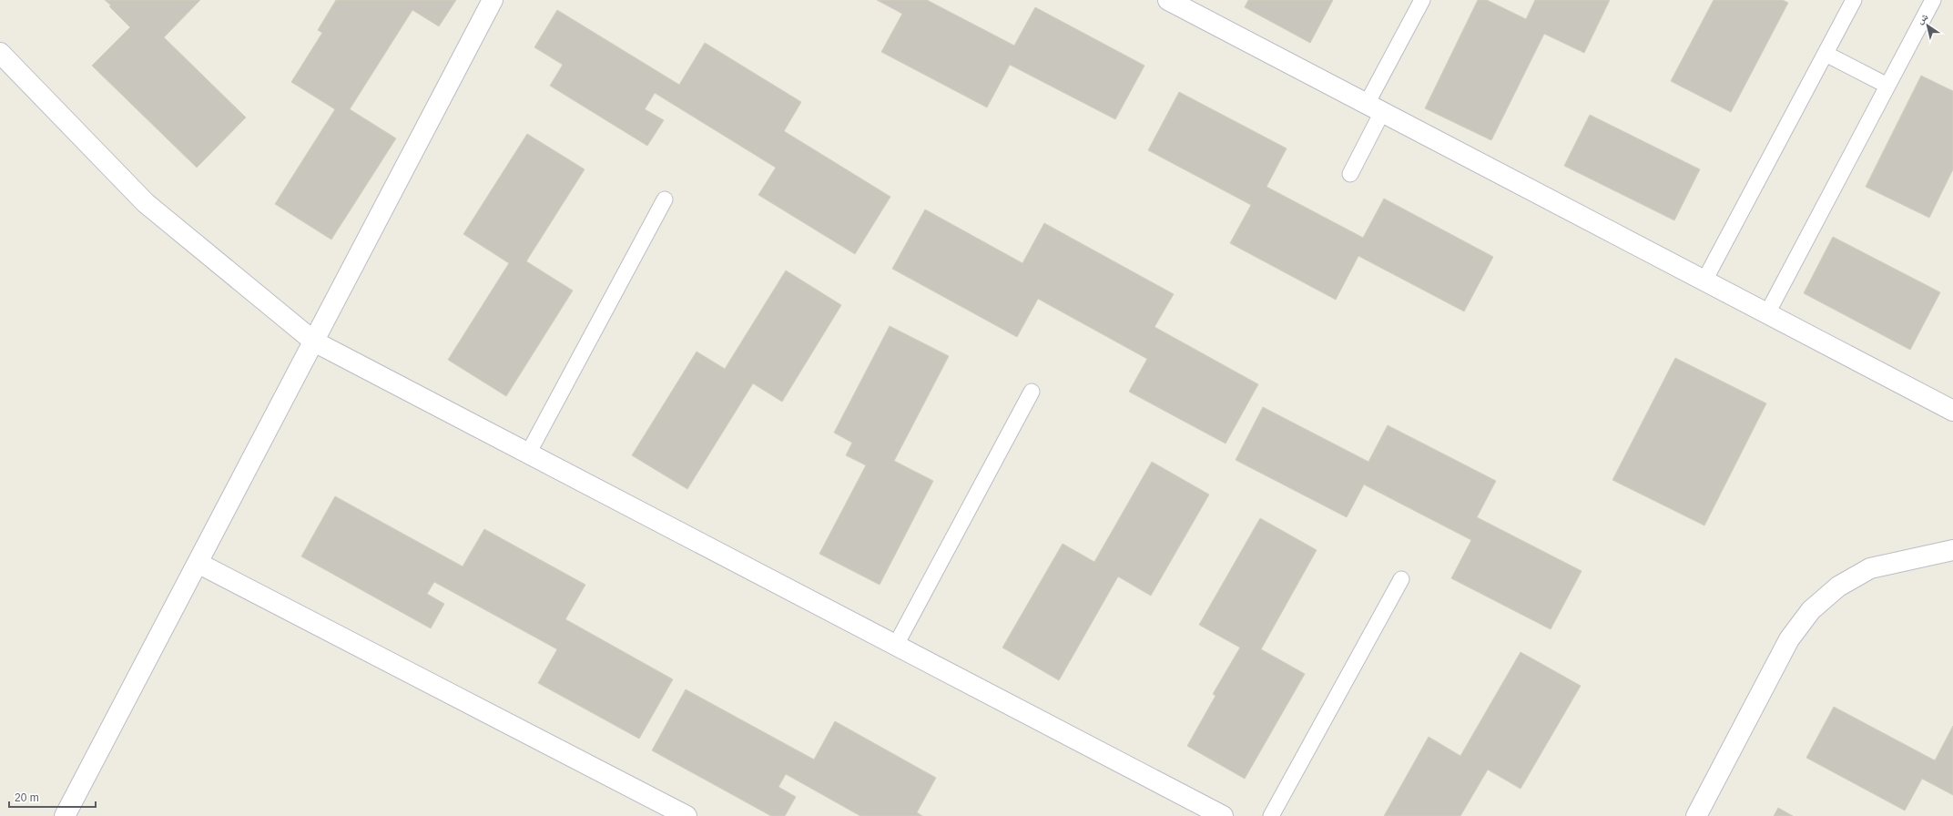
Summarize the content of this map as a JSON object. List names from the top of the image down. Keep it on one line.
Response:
{"scale_bar":"20 m","north":"top left"}
